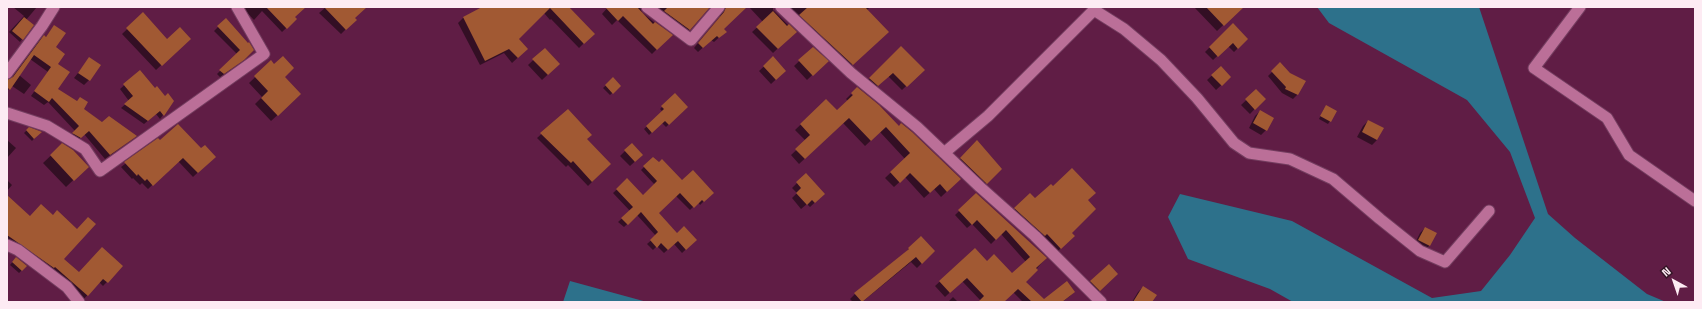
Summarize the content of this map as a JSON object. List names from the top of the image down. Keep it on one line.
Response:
{"north":"top left"}
